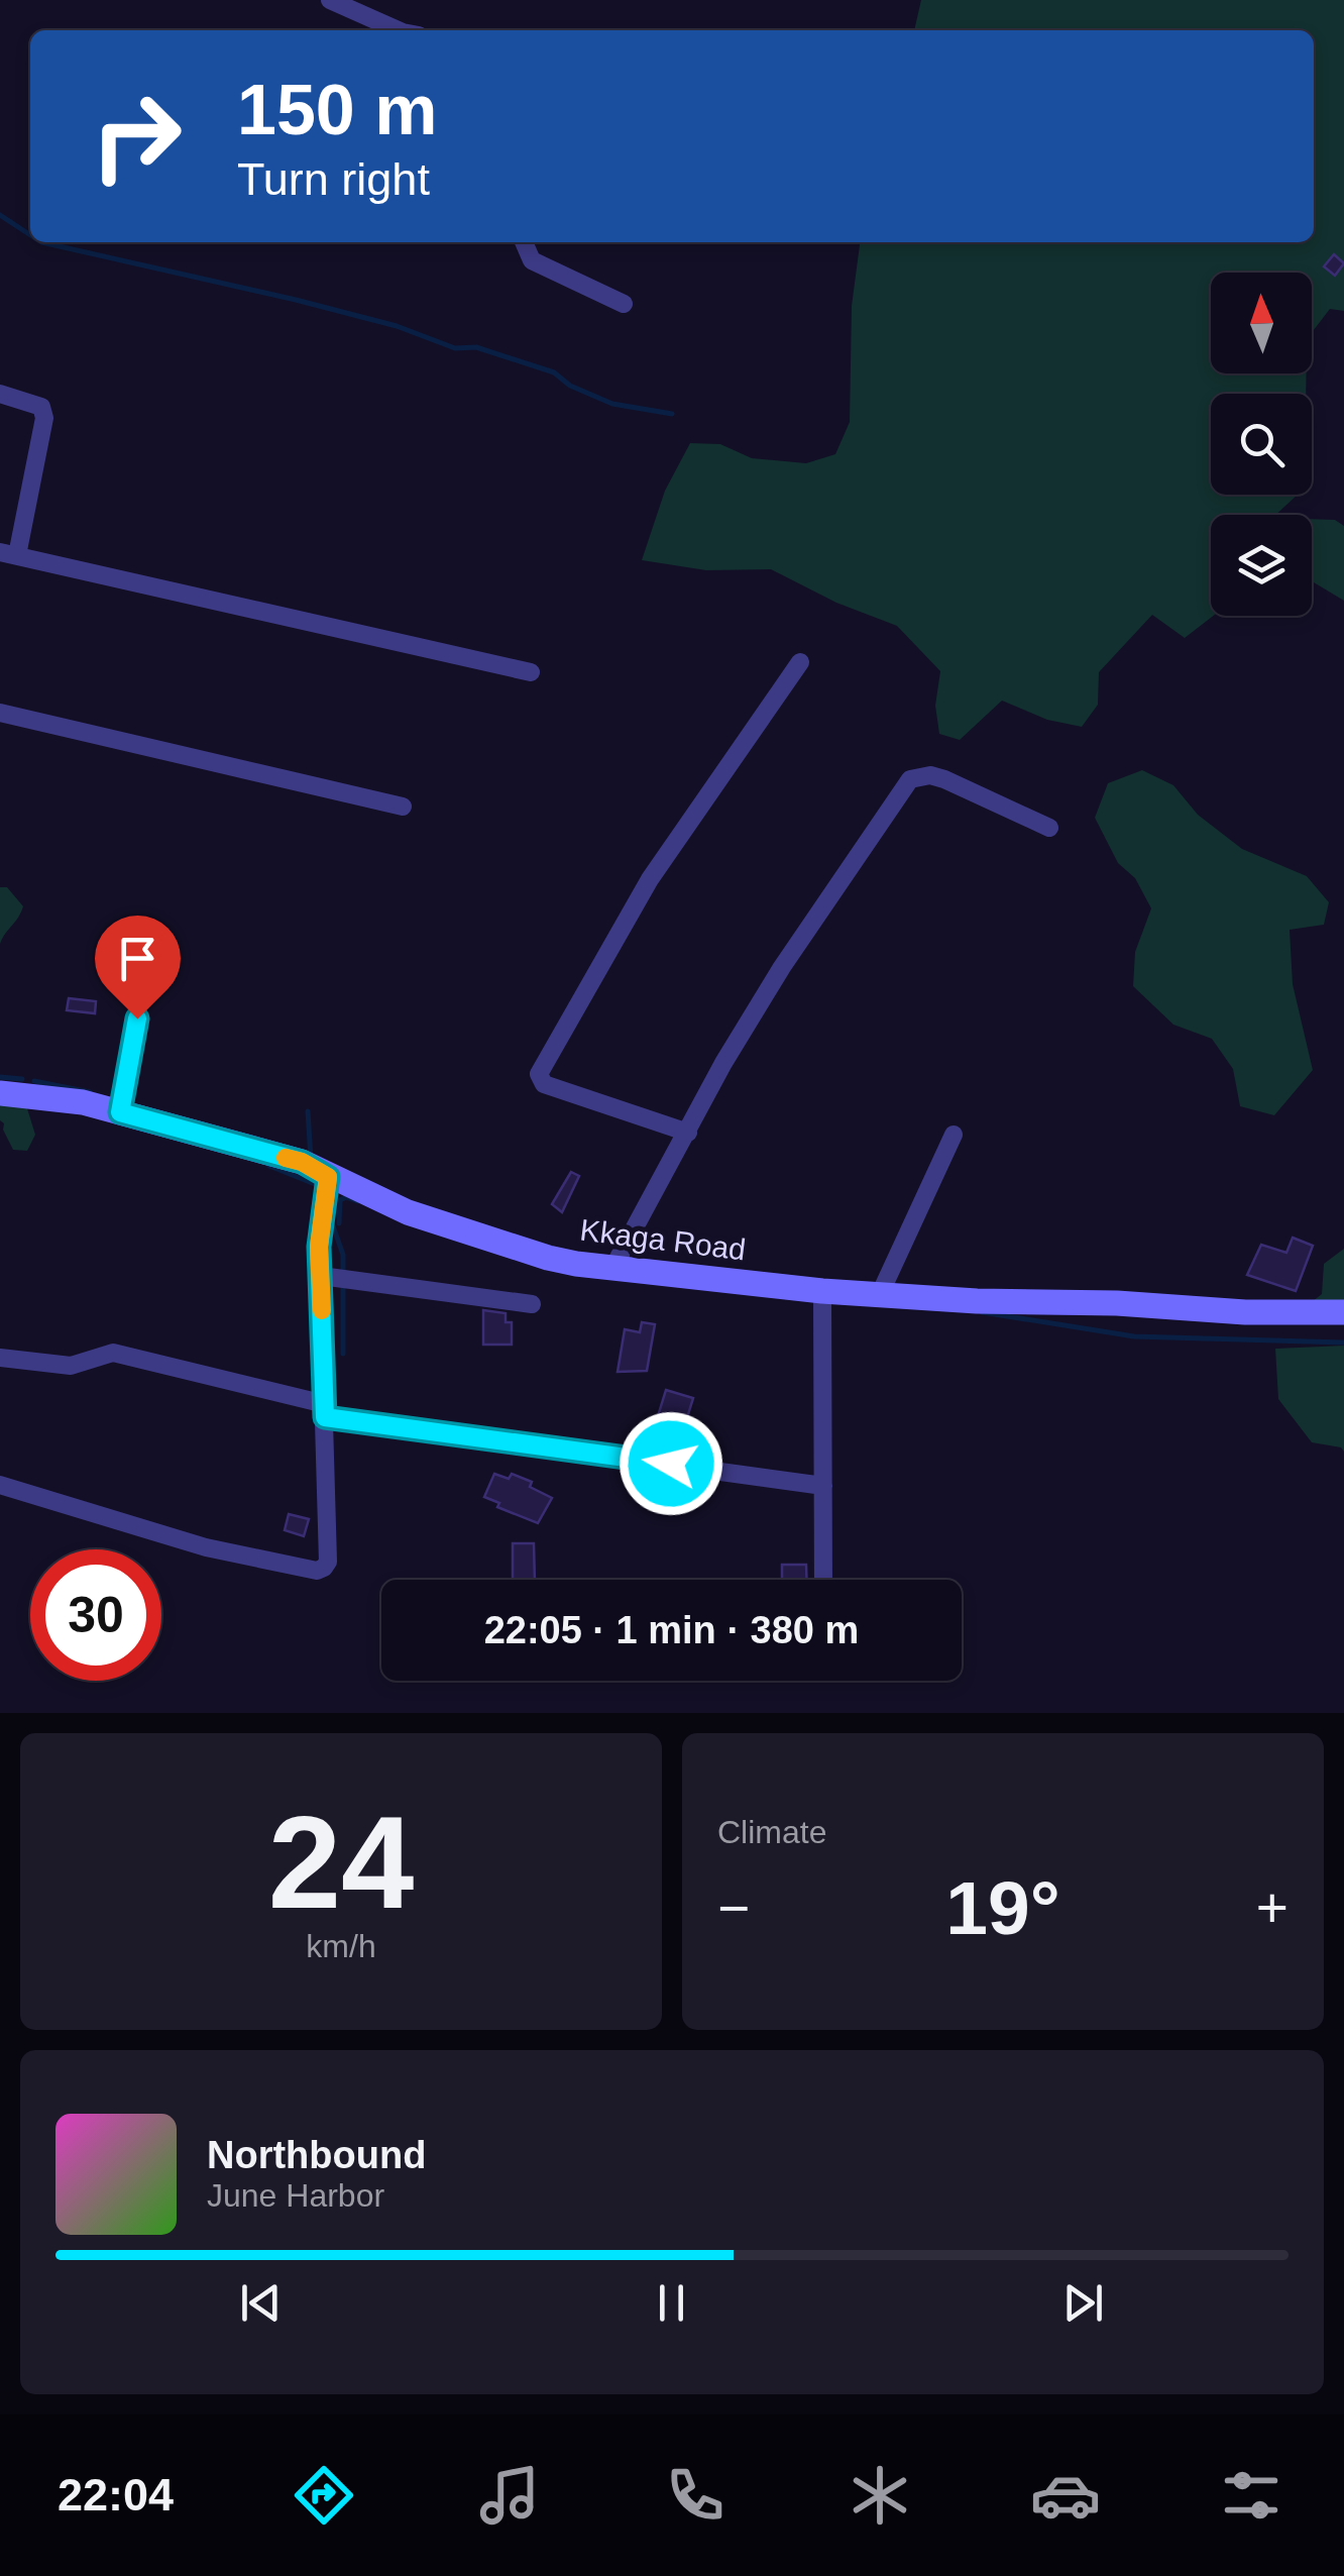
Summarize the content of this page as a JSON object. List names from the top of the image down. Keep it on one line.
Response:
{"streets":{"street":["Kkaga Road"]},"north":"top","page":{"turn":["150 m","Turn right"],"limit":"30","trip":"22:05 · 1 min · 380 m","tile":[["24","km/h"],"Climate"],"heat":["−","19°","+"],"song":["Northbound","June Harbor"],"tabs":"22:04"}}
